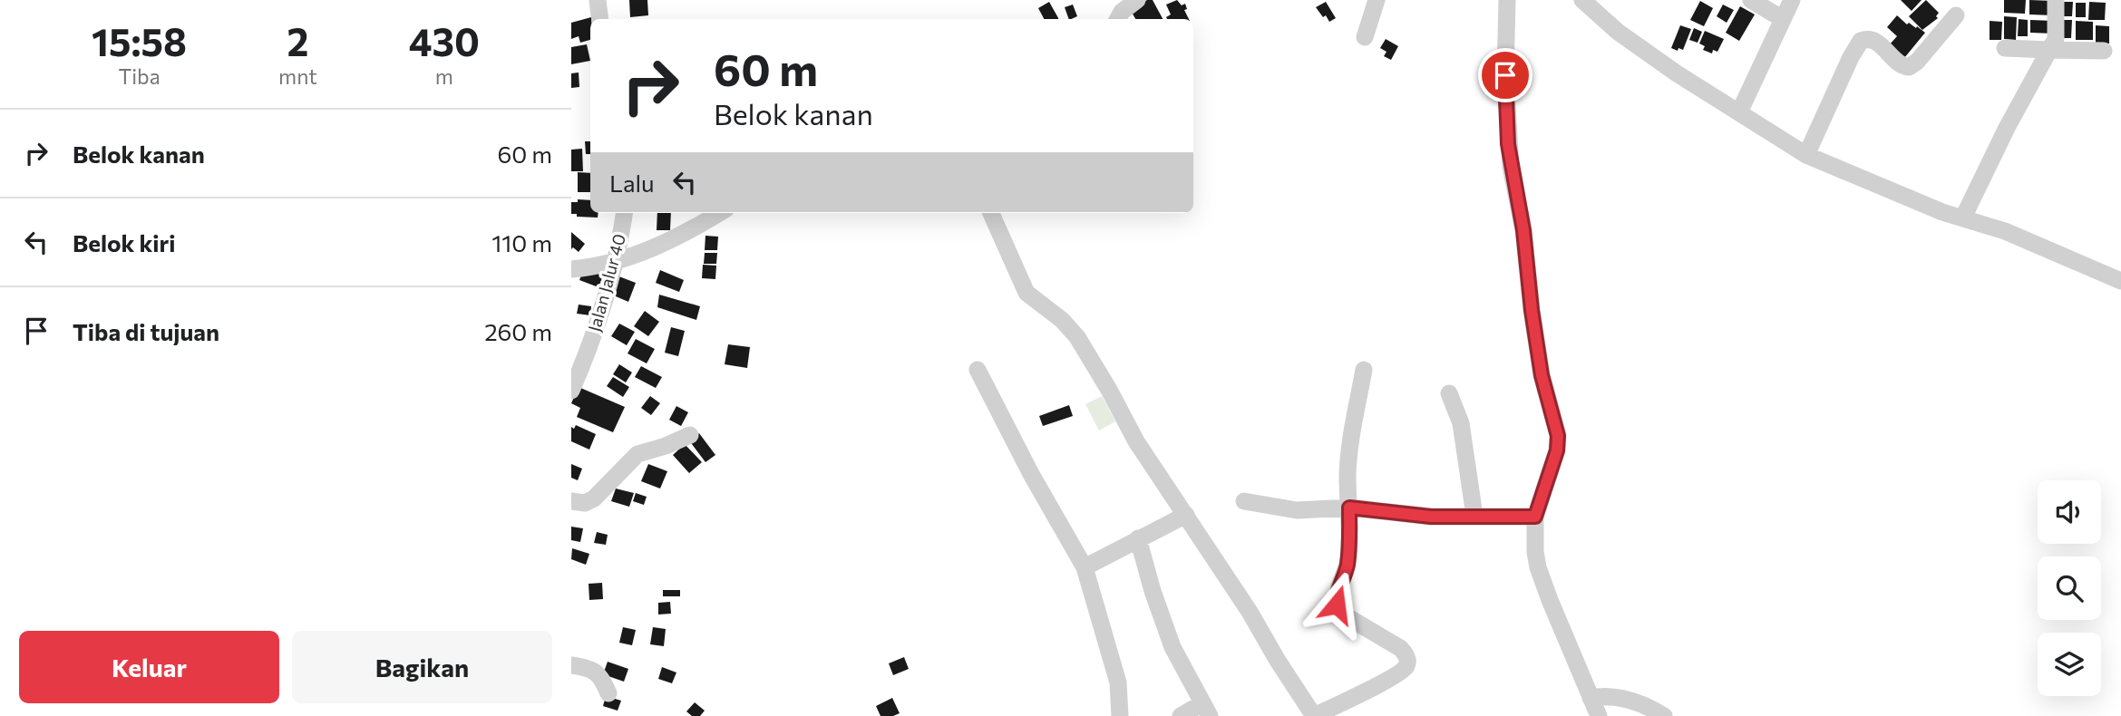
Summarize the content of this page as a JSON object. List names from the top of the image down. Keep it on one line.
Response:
{"streets":{"street":["Jalan Jalur 40"]},"page":{"eta":["15:58","Tiba","2","mnt","430","m"],"turn":["60 m","Belok kanan"],"list":[{"name":"Belok kanan","value":"60 m"},{"name":"Belok kiri","value":"110 m"},{"name":"Tiba di tujuan","value":"260 m"}],"then":"Lalu","buttons":["Keluar","Bagikan"]}}
